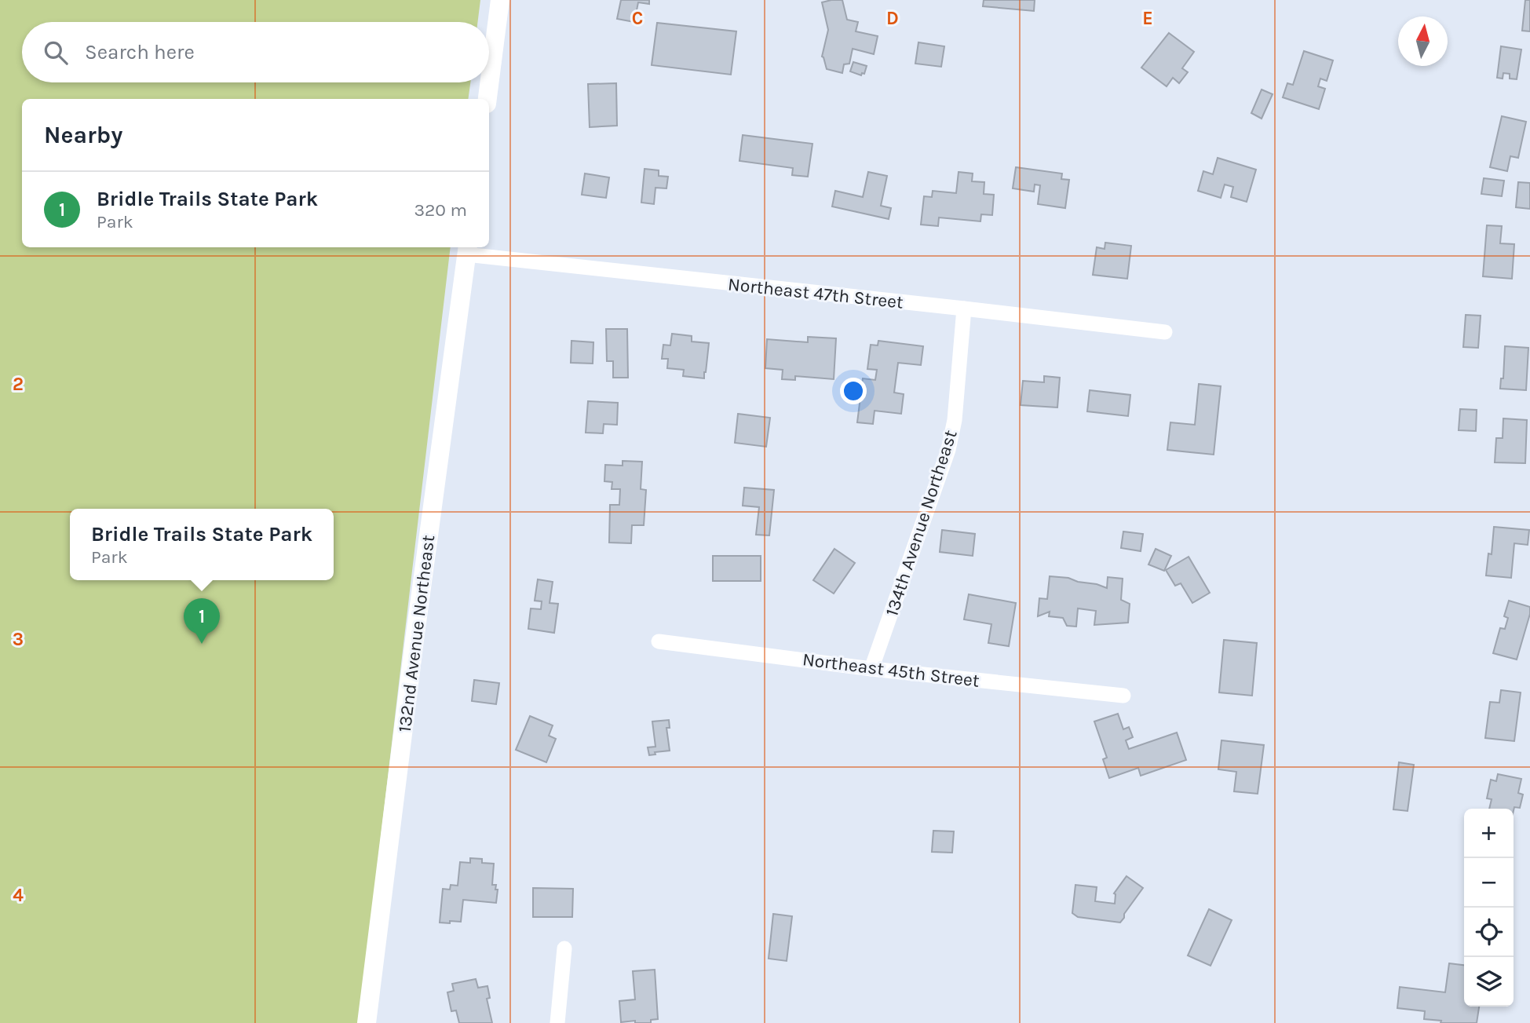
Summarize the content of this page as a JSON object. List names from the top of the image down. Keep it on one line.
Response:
{"streets":{"street":["Northeast 47th Street","134th Avenue Northeast","132nd Avenue Northeast","Northeast 45th Street"]},"crossings":[["Northeast 47th Street","134th Avenue Northeast"],["Northeast 47th Street","132nd Avenue Northeast"],["134th Avenue Northeast","Northeast 45th Street"]],"north":"top","page":{"search":"Search here","heading":"Nearby","list":[{"mark":"1","name":"Bridle Trails State Park","note":"Park","value":"320 m"}],"popup":["Bridle Trails State Park","Park"],"pins":"1","map_buttons":["+","−"]},"grid":{"columns":["C","D","E"],"rows":["2","3","4"]}}
